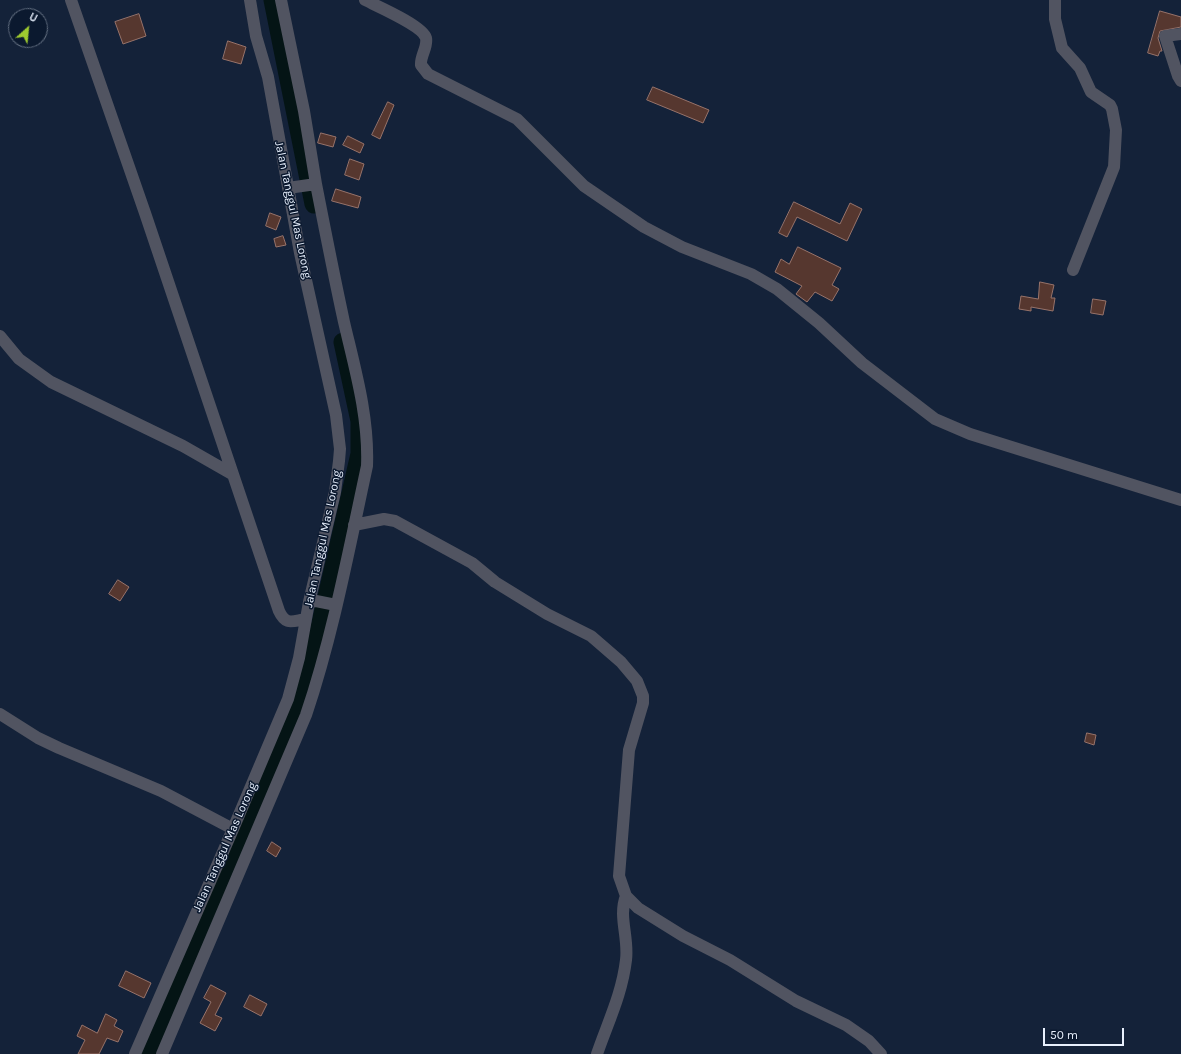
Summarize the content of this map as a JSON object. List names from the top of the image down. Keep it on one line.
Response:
{"streets":{"street":["Jalan Tanggul Mas Lorong"]},"scale_bar":"50 m","north":"top right"}
